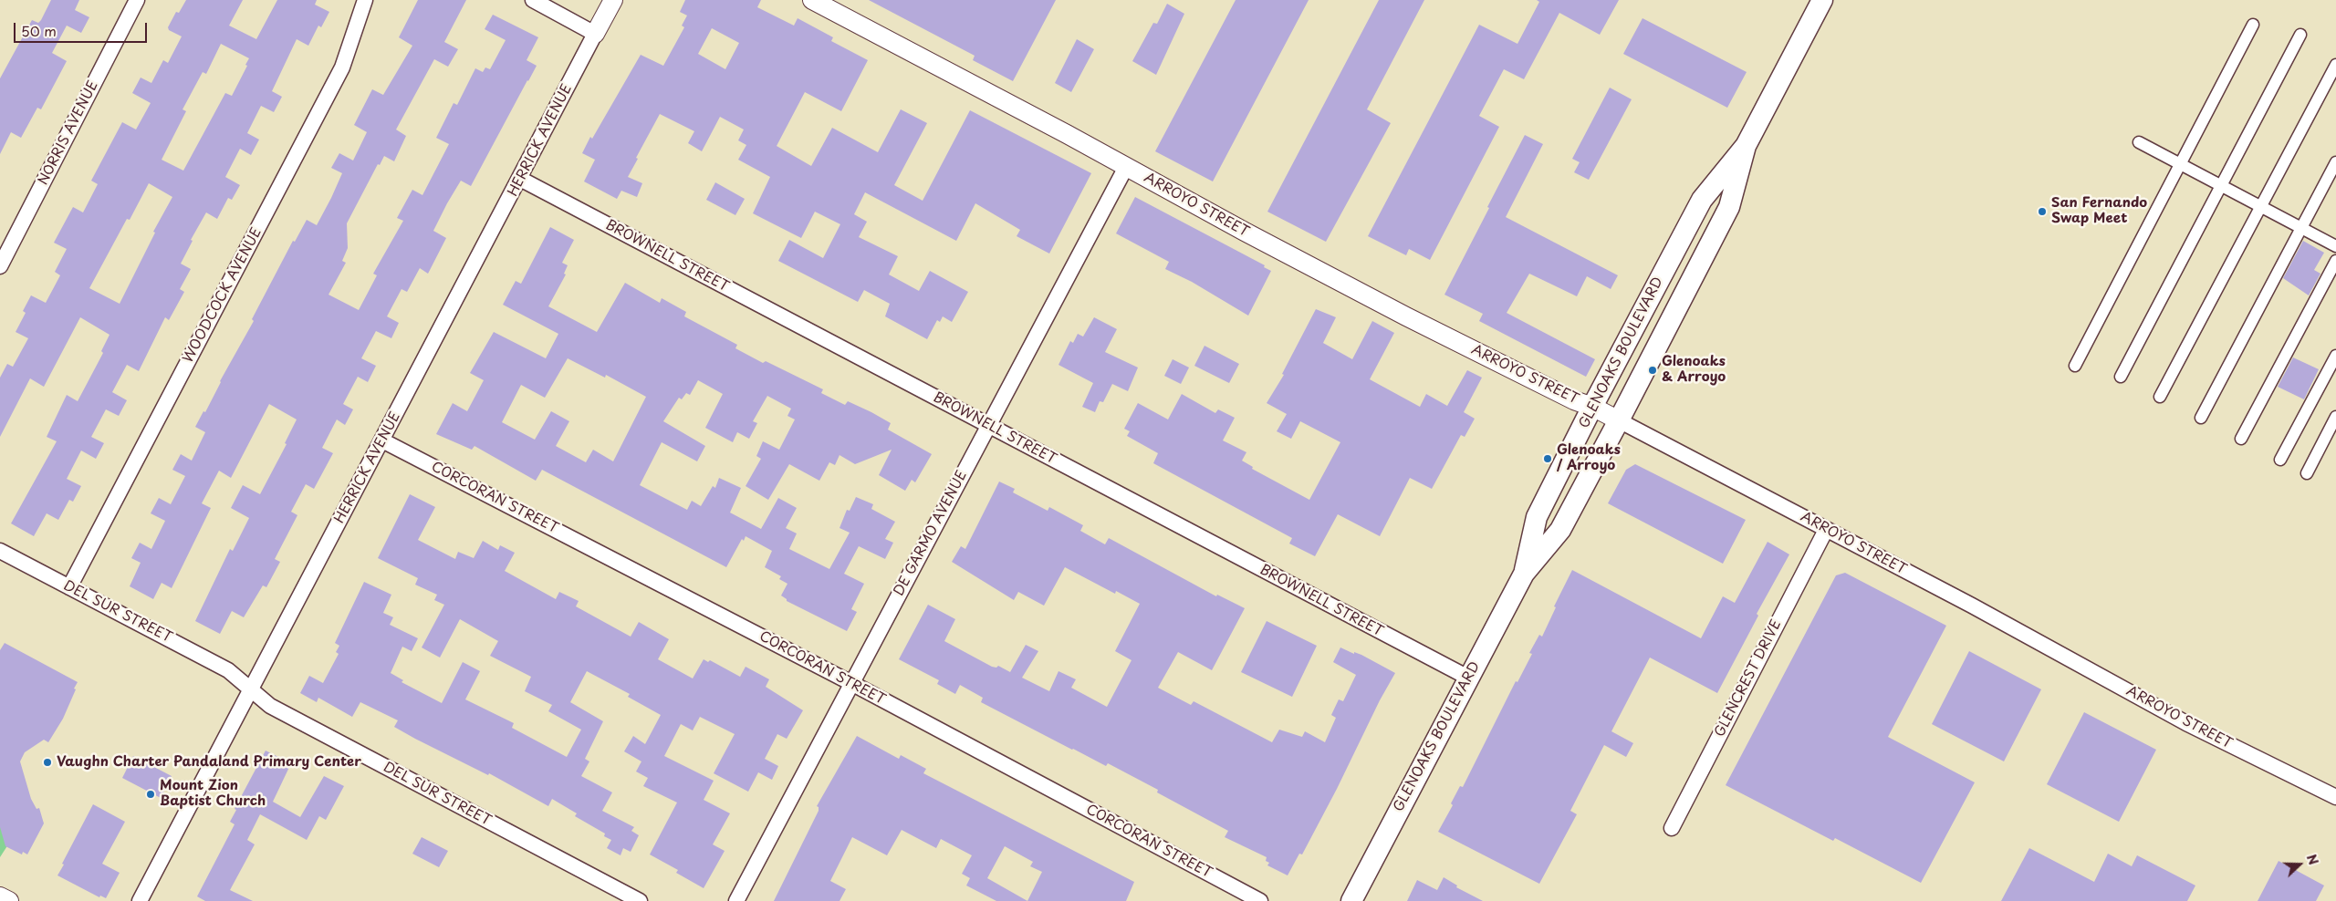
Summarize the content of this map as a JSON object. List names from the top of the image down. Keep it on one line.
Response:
{"streets":{"main road":["GLENOAKS BOULEVARD"],"street":["NORRIS AVENUE","HERRICK AVENUE","ARROYO STREET","BROWNELL STREET","WOODCOCK AVENUE","CORCORAN STREET","DE GARMO AVENUE","DEL SUR STREET","GLENCREST DRIVE"]},"crossings":[["HERRICK AVENUE","BROWNELL STREET"],["HERRICK AVENUE","CORCORAN STREET"],["HERRICK AVENUE","DEL SUR STREET"],["ARROYO STREET","GLENOAKS BOULEVARD"],["ARROYO STREET","DE GARMO AVENUE"],["ARROYO STREET","GLENCREST DRIVE"],["BROWNELL STREET","GLENOAKS BOULEVARD"],["BROWNELL STREET","DE GARMO AVENUE"],["WOODCOCK AVENUE","DEL SUR STREET"],["CORCORAN STREET","DE GARMO AVENUE"]],"places":["San Fernando Swap Meet","Glenoaks & Arroyo","Glenoaks / Arroyo","Vaughn Charter Pandaland Primary Center","Mount Zion Baptist Church"],"scale_bar":"50 m","north":"right"}
